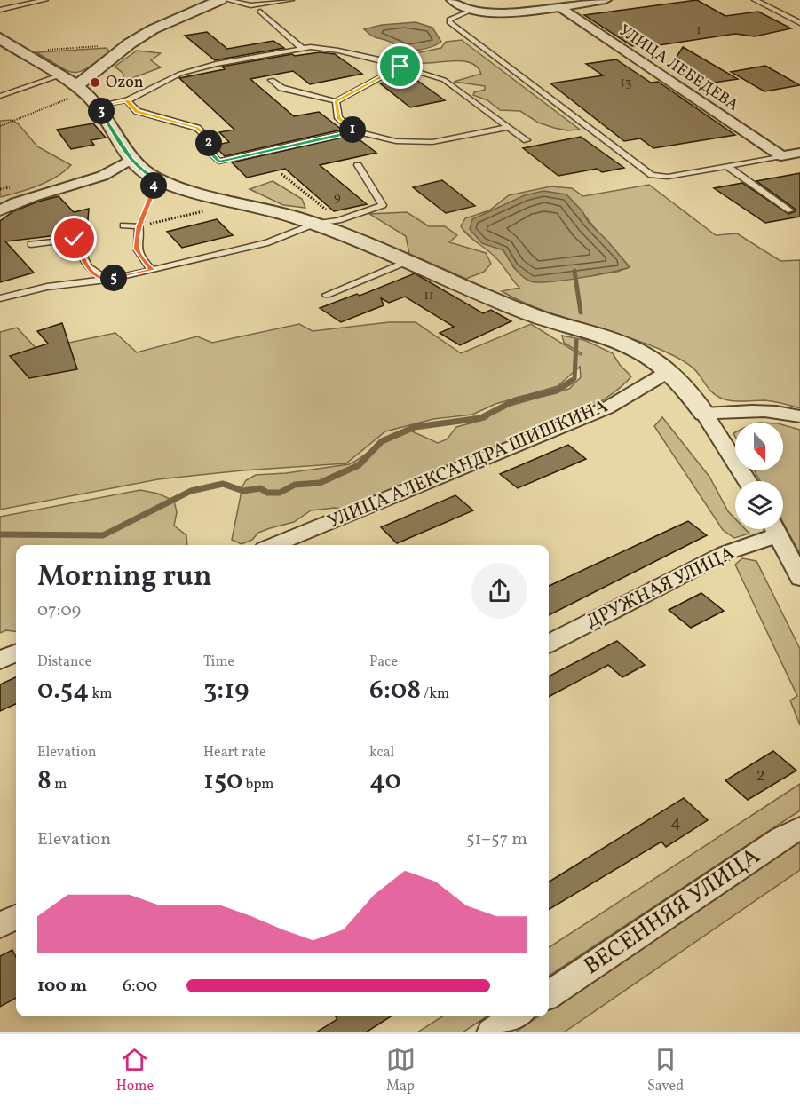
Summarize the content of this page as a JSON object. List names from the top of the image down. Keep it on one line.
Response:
{"streets":{"street":["УЛИЦА ЛЕБЕДЕВА","УЛИЦА АЛЕКСАНДРА ШИШКИНА","ДРУЖНАЯ УЛИЦА","ВЕСЕННЯЯ УЛИЦА"]},"places":["Ozon"],"house_numbers":["1","13","9","11","2","4"],"north":"bottom","page":{"pins":["3","1","2","4","5"],"heading":["Morning run","07:09"],"stats":[["Distance","0.54 km"],["Time","3:19"],["Pace","6:08 /km"],["Elevation","8 m"],["Heart rate","150 bpm"],["kcal","40"]],"chart":["Elevation","51–57 m"],"list":[{"name":"100 m","note":"6:00"}],"tabs":["Home","Map","Saved"]}}
